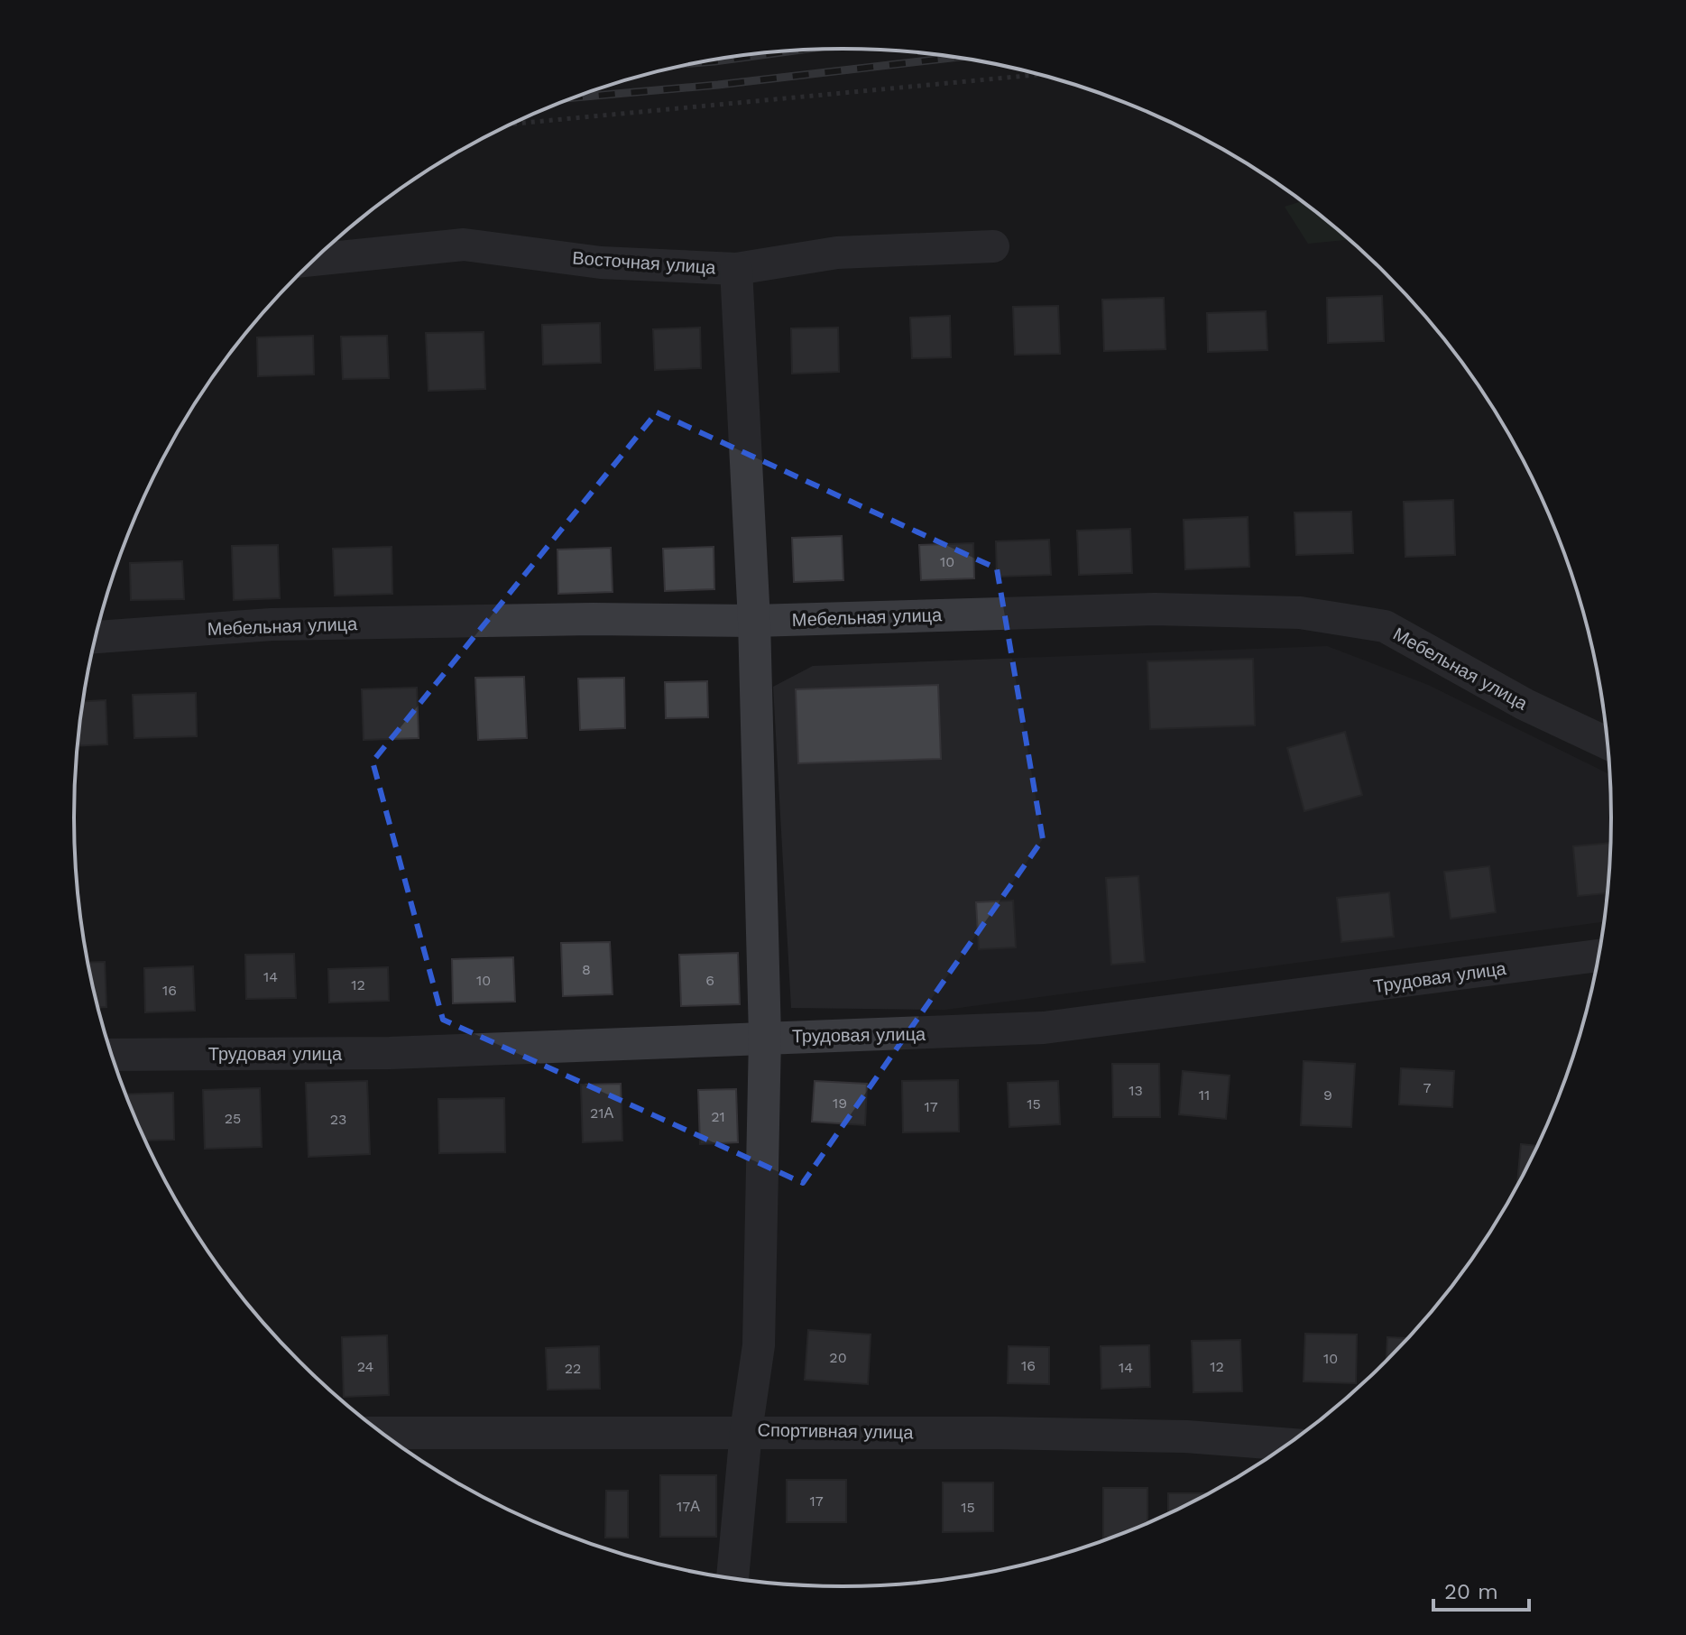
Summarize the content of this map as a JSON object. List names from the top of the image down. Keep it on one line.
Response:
{"streets":{"street":["Восточная улица","Мебельная улица","Трудовая улица","Спортивная улица"]},"house_numbers":["10","8","14","10","6","12","16","7","13","11","9","19","15","17","21А","21","25","23","20","10","16","24","12","14","22","17","17А","15"],"scale_bar":"20 m"}
